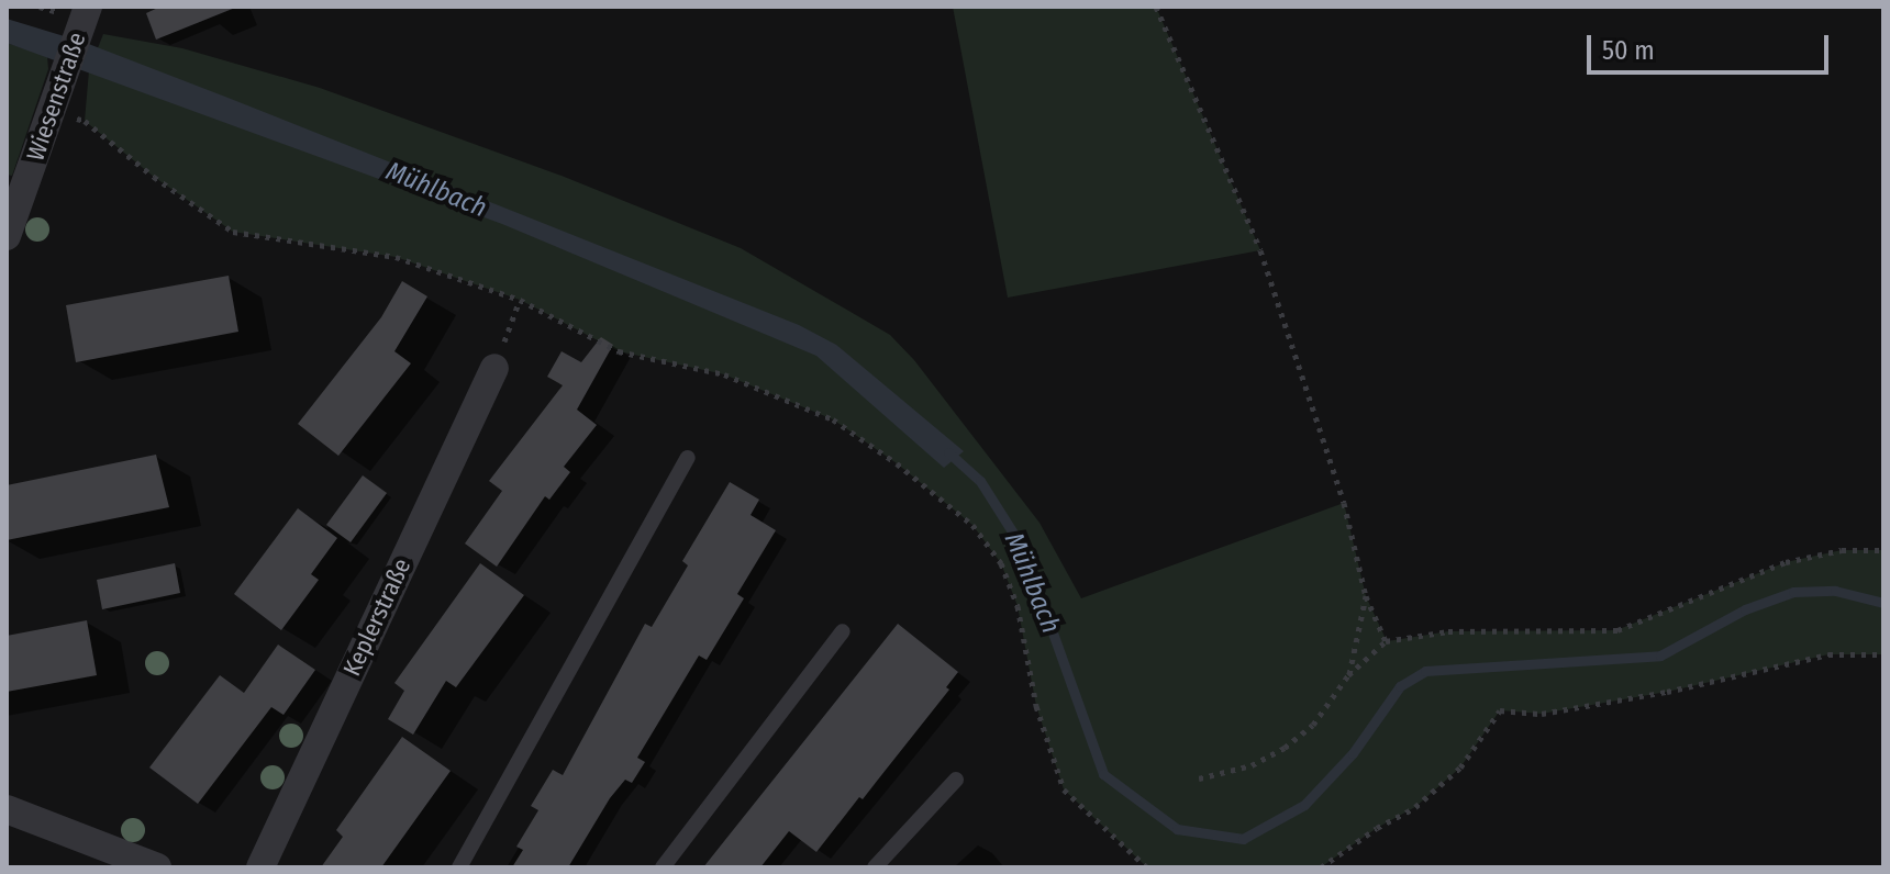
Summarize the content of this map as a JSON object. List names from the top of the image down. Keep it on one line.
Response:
{"streets":{"street":["Wiesenstraße","Keplerstraße"]},"water":["Mühlbach"],"scale_bar":"50 m"}
